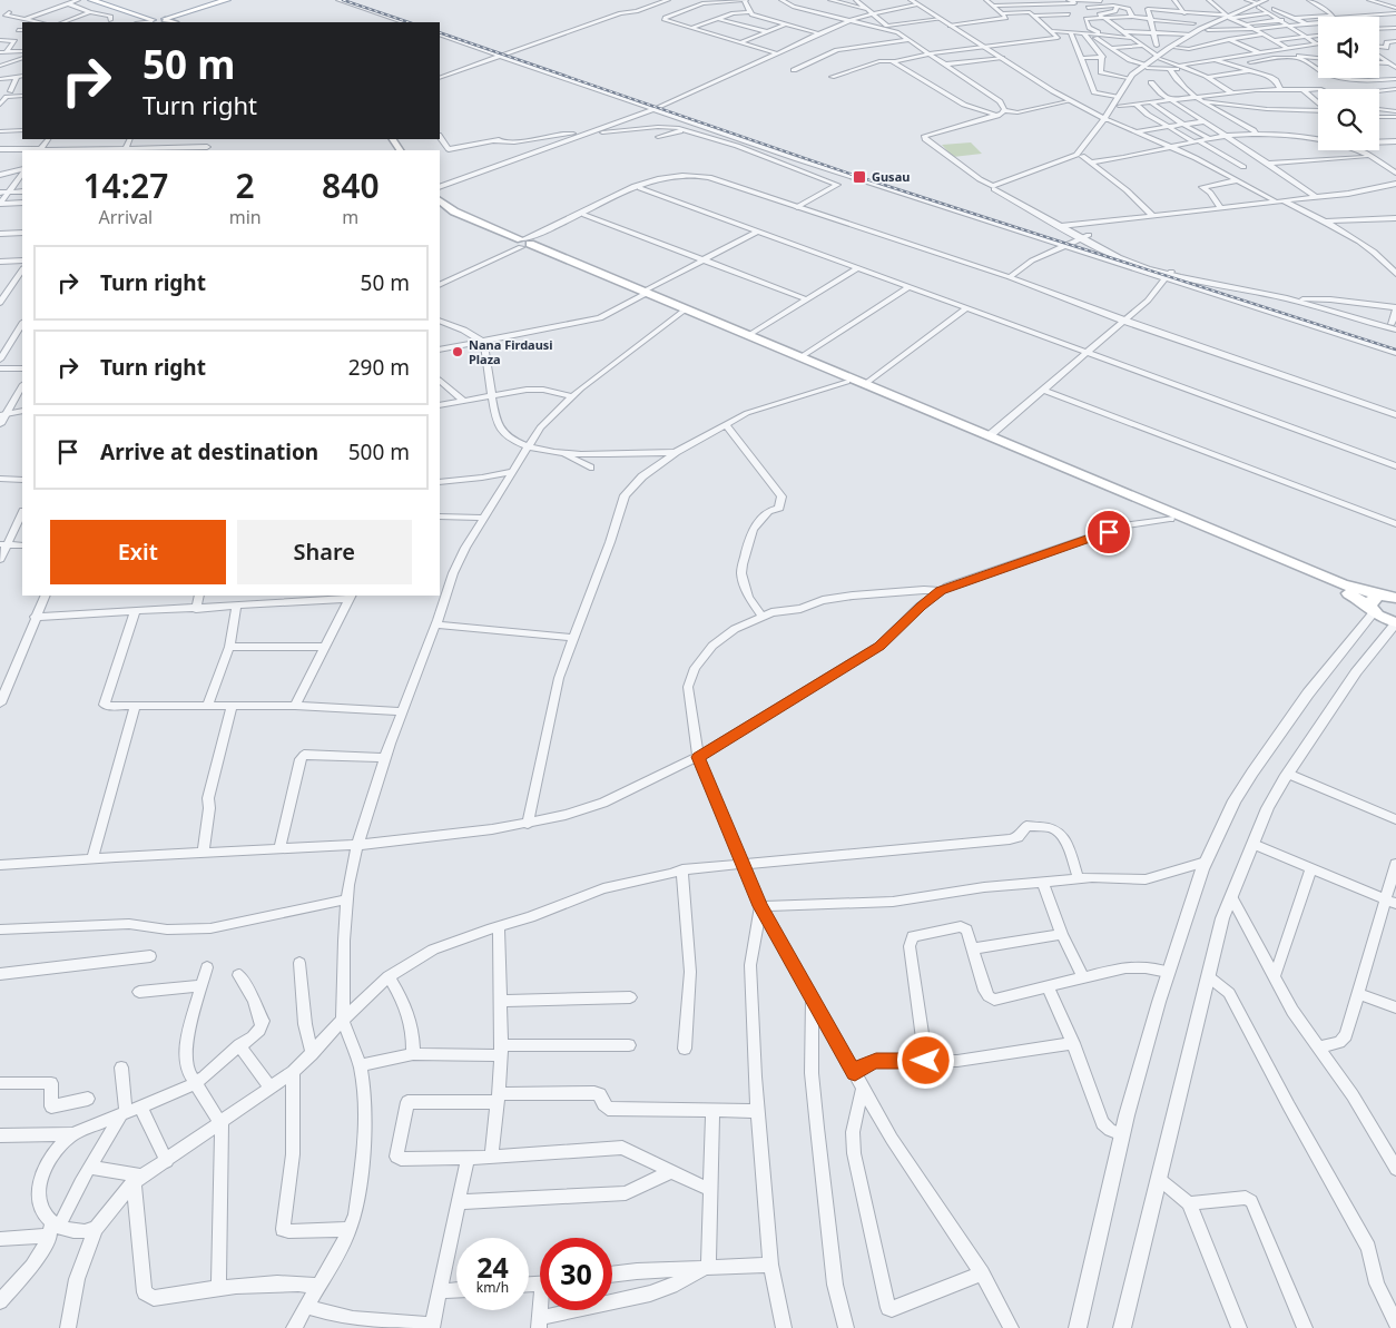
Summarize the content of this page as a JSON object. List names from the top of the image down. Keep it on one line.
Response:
{"places":{"transit":["Gusau"],"other":["Nana Firdausi Plaza"]},"page":{"turn":["50 m","Turn right"],"eta":["14:27","Arrival","2","min","840","m"],"list":[{"name":"Turn right","value":"50 m"},{"name":"Turn right","value":"290 m"},{"name":"Arrive at destination","value":"500 m"}],"buttons":["Exit","Share"],"speed":"24 km/h","limit":"30"}}
